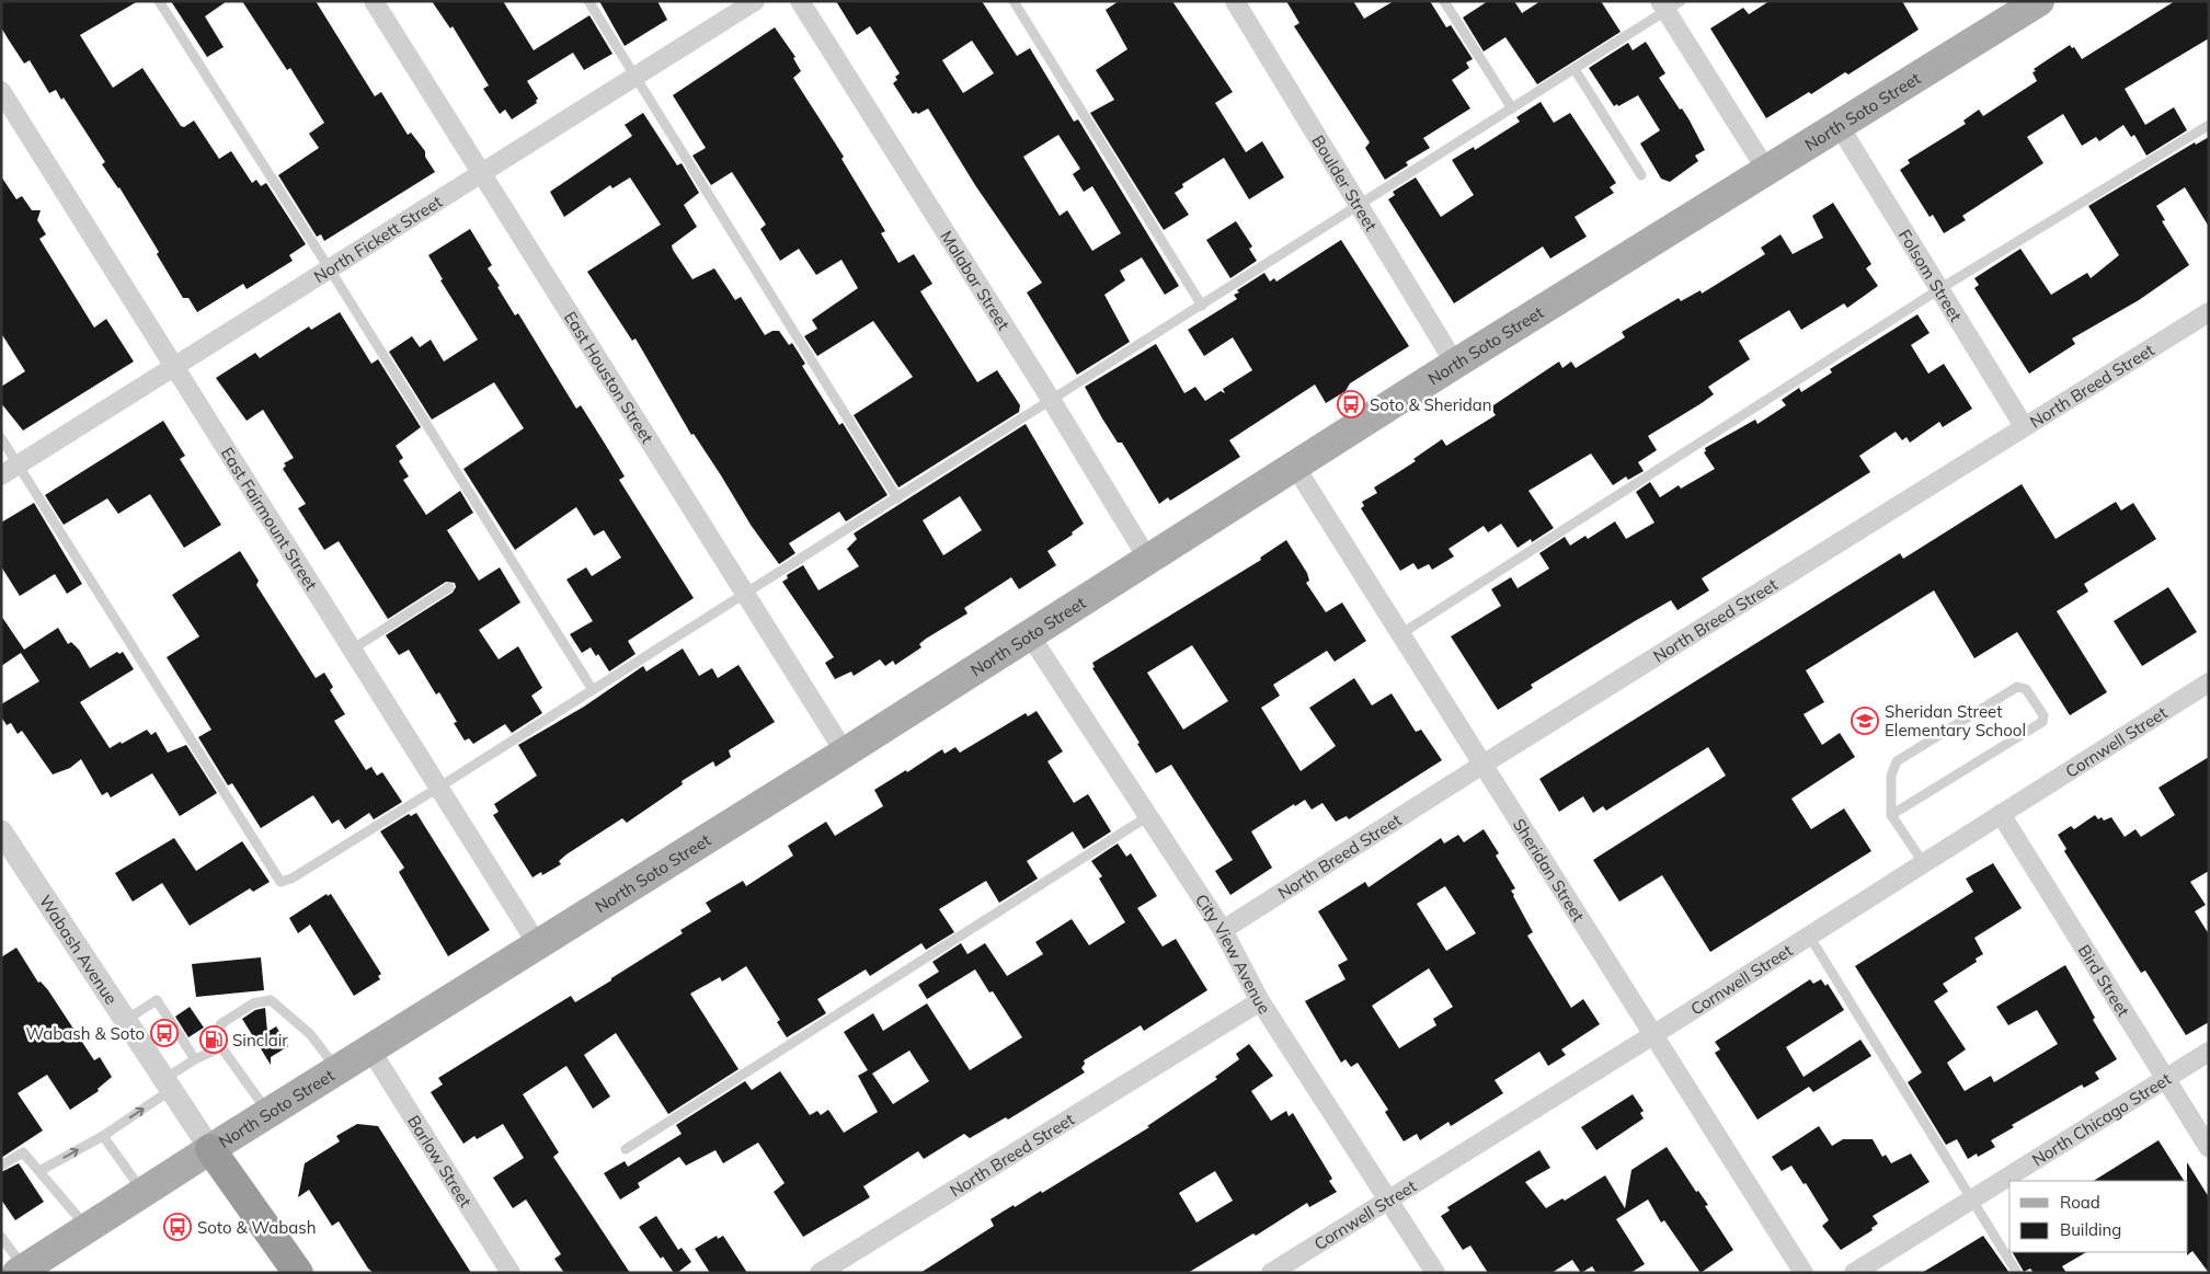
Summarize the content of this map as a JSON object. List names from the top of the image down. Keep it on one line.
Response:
{"streets":{"main road":["North Soto Street"],"street":["Boulder Street","North Fickett Street","Folsom Street","Malabar Street","East Houston Street","North Breed Street","East Fairmount Street","Cornwell Street","Sheridan Street","Wabash Avenue","City View Avenue","Bird Street","North Chicago Street","Barlow Street"]},"crossings":[["North Soto Street","Boulder Street"],["North Soto Street","Folsom Street"],["North Soto Street","Malabar Street"],["North Soto Street","East Houston Street"],["North Soto Street","East Fairmount Street"],["North Soto Street","Sheridan Street"],["North Soto Street","Wabash Avenue"],["North Soto Street","City View Avenue"],["North Soto Street","Barlow Street"],["North Fickett Street","East Houston Street"],["North Fickett Street","East Fairmount Street"],["Folsom Street","North Breed Street"],["North Breed Street","Sheridan Street"],["North Breed Street","City View Avenue"],["Cornwell Street","Sheridan Street"],["Cornwell Street","City View Avenue"],["Cornwell Street","Bird Street"],["Bird Street","North Chicago Street"]],"places":{"bus stop":["Soto & Sheridan","Wabash & Soto","Soto & Wabash"],"school or university":["Sheridan Street Elementary School"],"fuel station":["Sinclair"]},"legend":["Road","Building"]}
